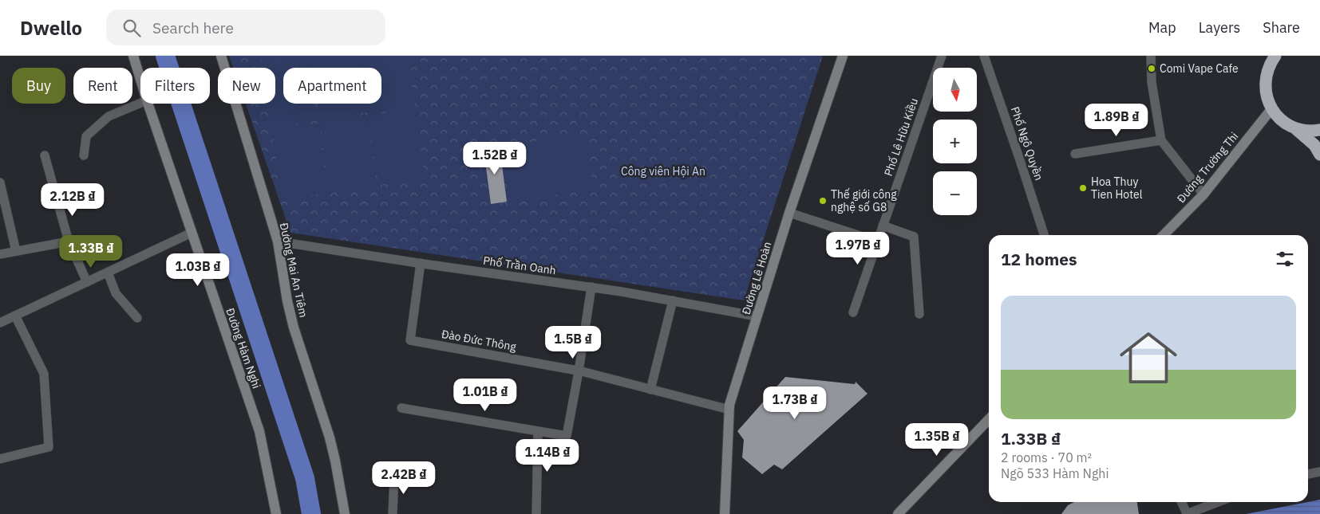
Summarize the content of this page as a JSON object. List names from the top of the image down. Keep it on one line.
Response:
{"streets":{"street":["Phố Lê Hữu Kiều","Phố Ngô Quyền","Đường Trường Thi","Phố Trần Oanh","Đường Mai An Tiêm","Đường Lê Hoàn","Đào Đức Thông","Đường Hàm Nghi"]},"crossings":[["Phố Trần Oanh","Đường Mai An Tiêm"],["Phố Trần Oanh","Đường Lê Hoàn"],["Phố Trần Oanh","Đào Đức Thông"],["Đường Lê Hoàn","Đào Đức Thông"]],"parks":["Công viên Hội An"],"places":["Comi Vape Cafe","Hoa Thuy Tien Hotel","Thế giới công nghệ số G8"],"north":"bottom","page":{"header":"Dwello","search":"Search here","nav":["Map","Layers","Share"],"map_buttons":["+","−"],"chip":["Buy","Rent","Filters","New","Apartment"],"price":["1.89B ₫","1.52B ₫","2.12B ₫","1.97B ₫","1.33B ₫","1.03B ₫","1.5B ₫","1.01B ₫","1.73B ₫","1.35B ₫","1.14B ₫","2.42B ₫"],"heading":"12 homes","list":[{"name":"1.33B ₫","note":"2 rooms · 70 m² · Ngõ 533 Hàm Nghi"}]}}
